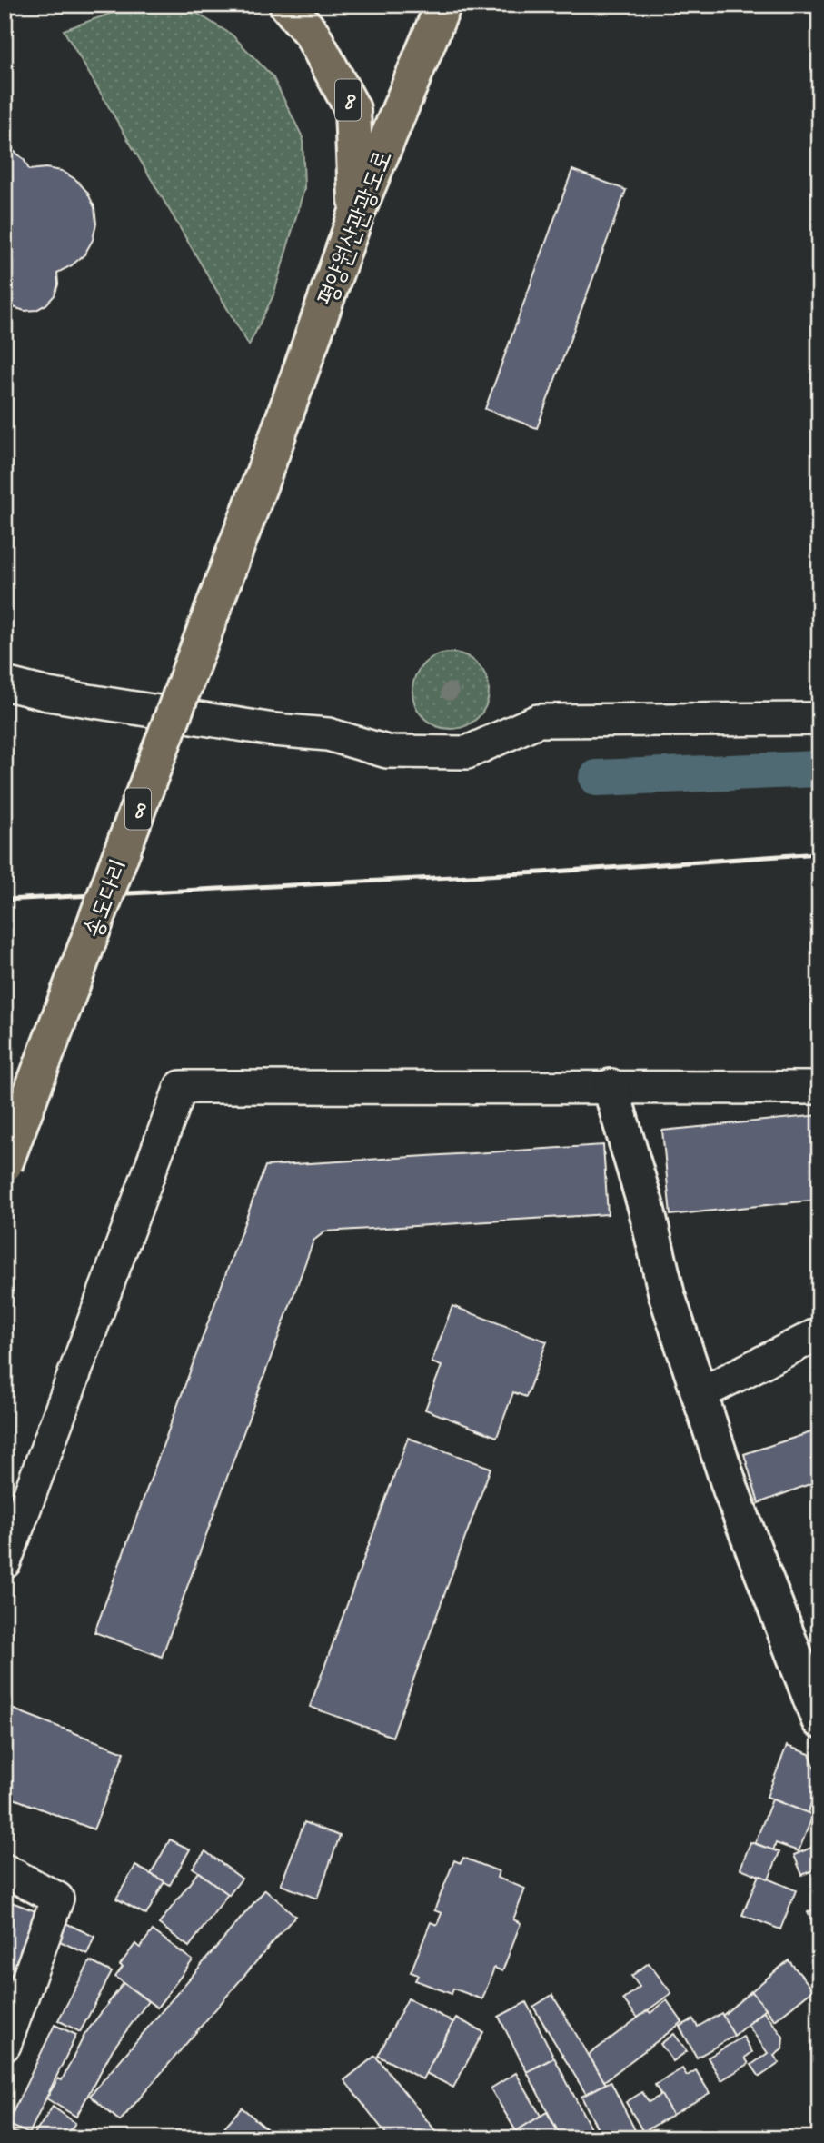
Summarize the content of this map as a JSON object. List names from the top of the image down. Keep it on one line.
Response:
{"streets":{"highway":["8","평양원산관광도로","송도다리"]},"crossings":[["8","평양원산관광도로"],["평양원산관광도로","송도다리"]]}
